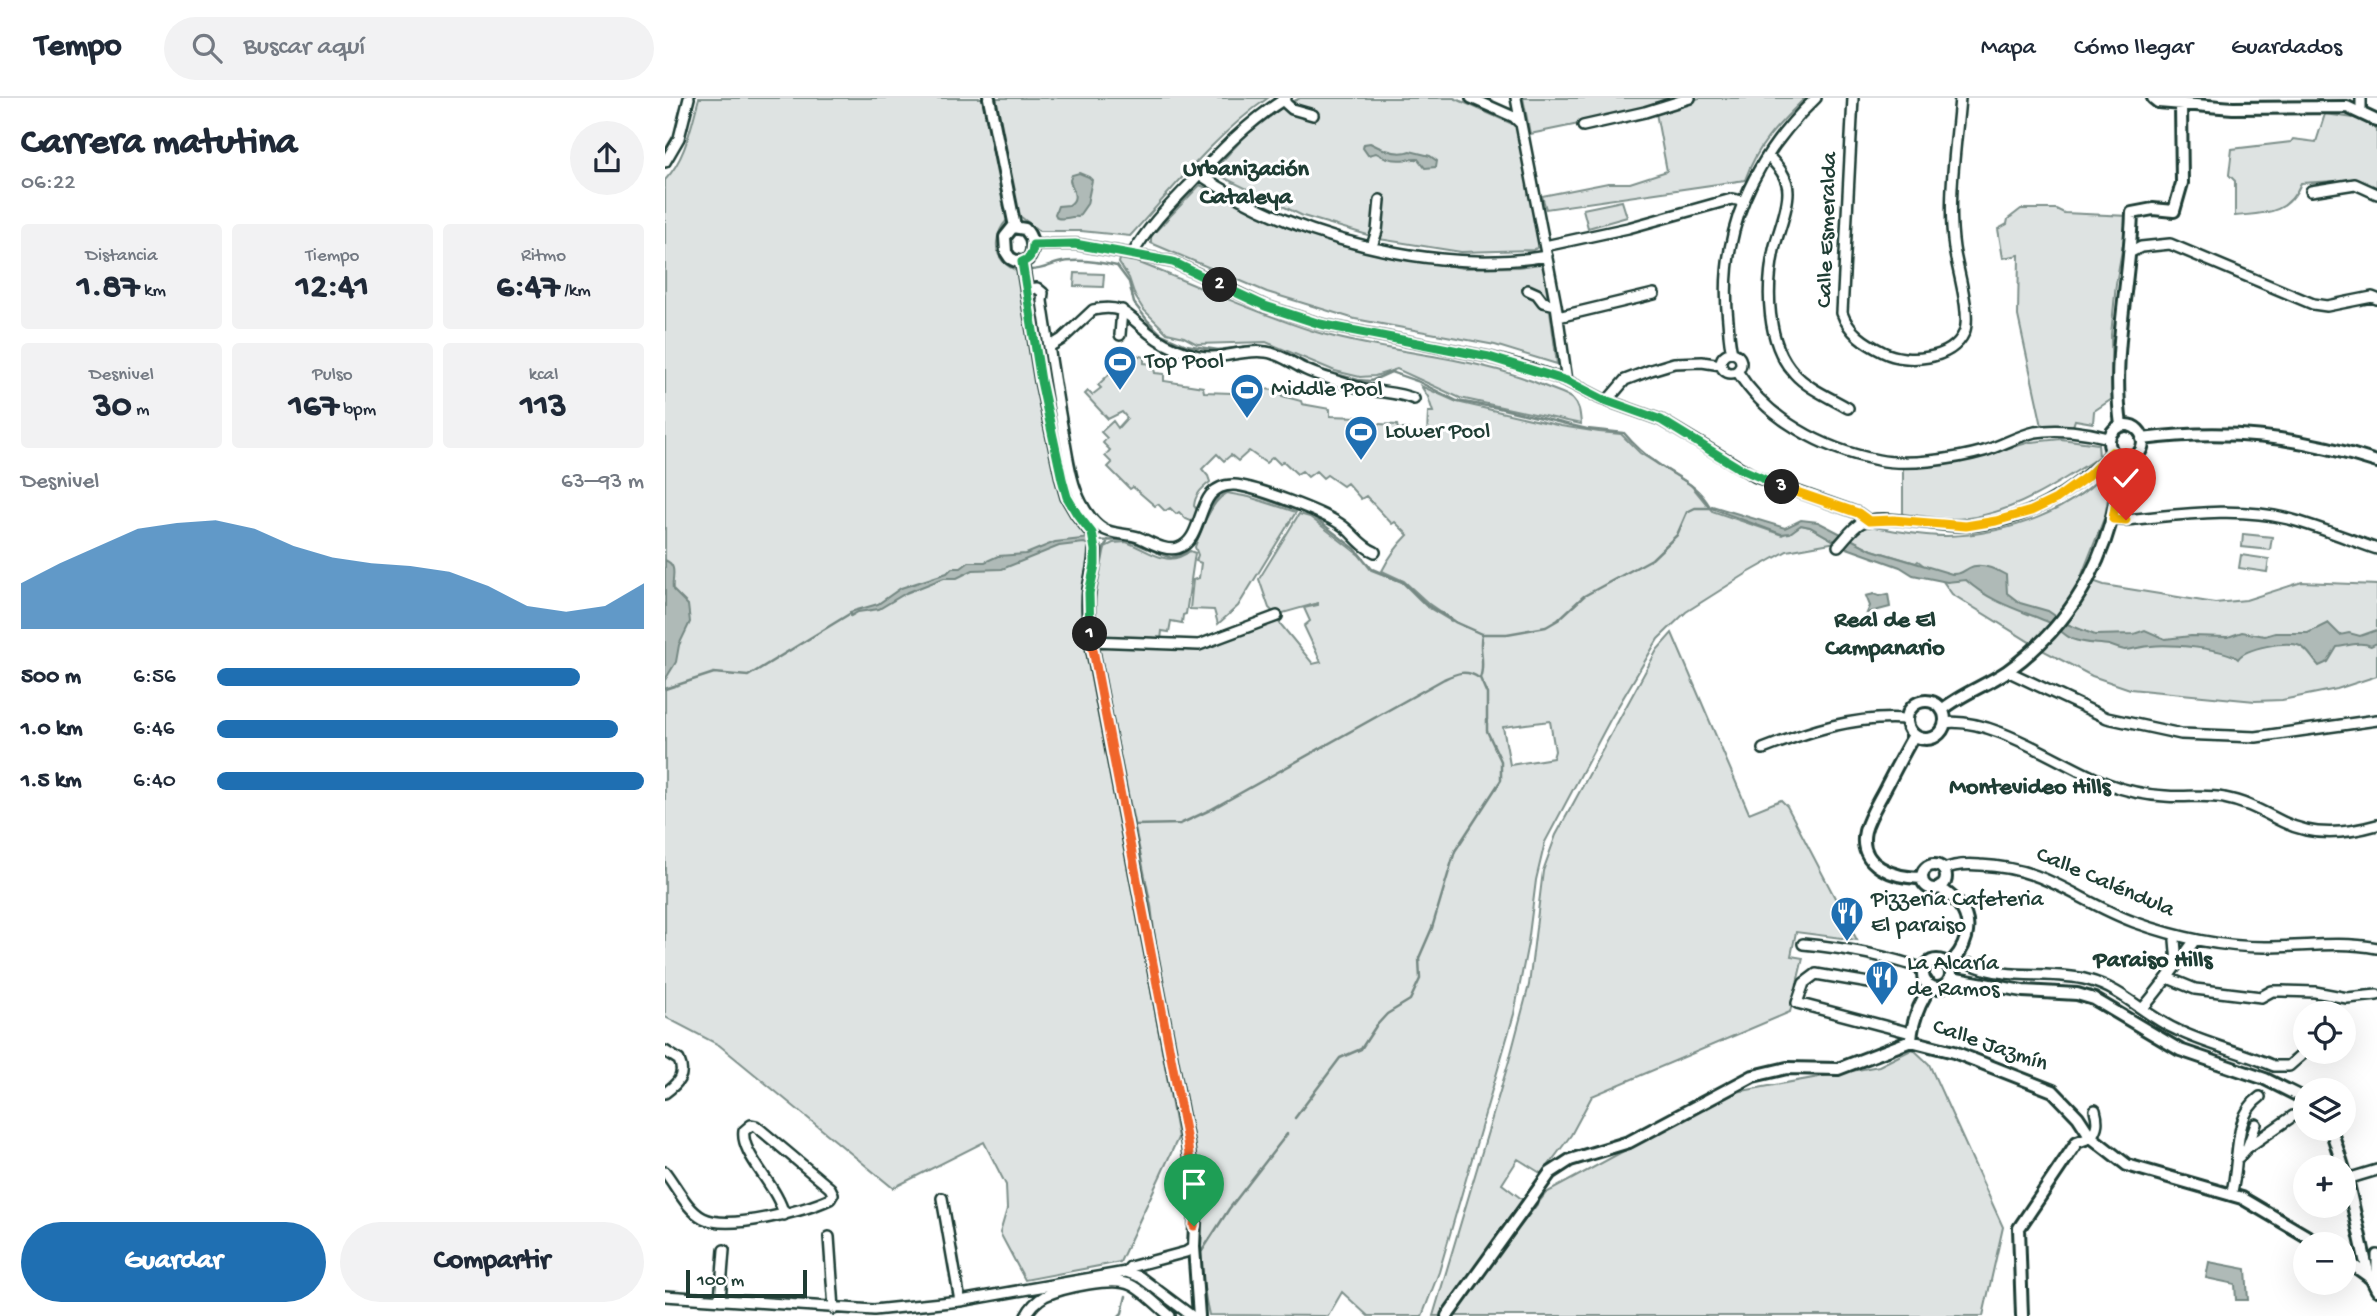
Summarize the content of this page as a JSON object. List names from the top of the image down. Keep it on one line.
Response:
{"streets":{"street":["Calle Esmeralda","Calle Caléndula","Calle Jazmín"]},"districts":["Urbanización Cataleya","Real de El Campanario","Montevideo Hills","Paraiso Hills"],"places":{"sports":["Top Pool","Middle Pool","Lower Pool"],"restaurant":["Pizzeria Cafeteria El paraiso","La Alcaría de Ramos"]},"scale_bar":"100 m","page":{"header":"Tempo","search":"Buscar aquí","nav":["Mapa","Cómo llegar","Guardados"],"heading":["Carrera matutina","06:22"],"stats":[["Distancia","1.87 km"],["Tiempo","12:41"],["Ritmo","6:47 /km"],["Desnivel","30 m"],["Pulso","167 bpm"],["kcal","113"]],"pins":["2","3","1"],"chart":["Desnivel","63–93 m"],"list":[{"name":"500 m","note":"6:56"},{"name":"1.0 km","note":"6:46"},{"name":"1.5 km","note":"6:40"}],"map_buttons":["+","−"],"buttons":["Guardar","Compartir"],"scale":"100 m"}}
